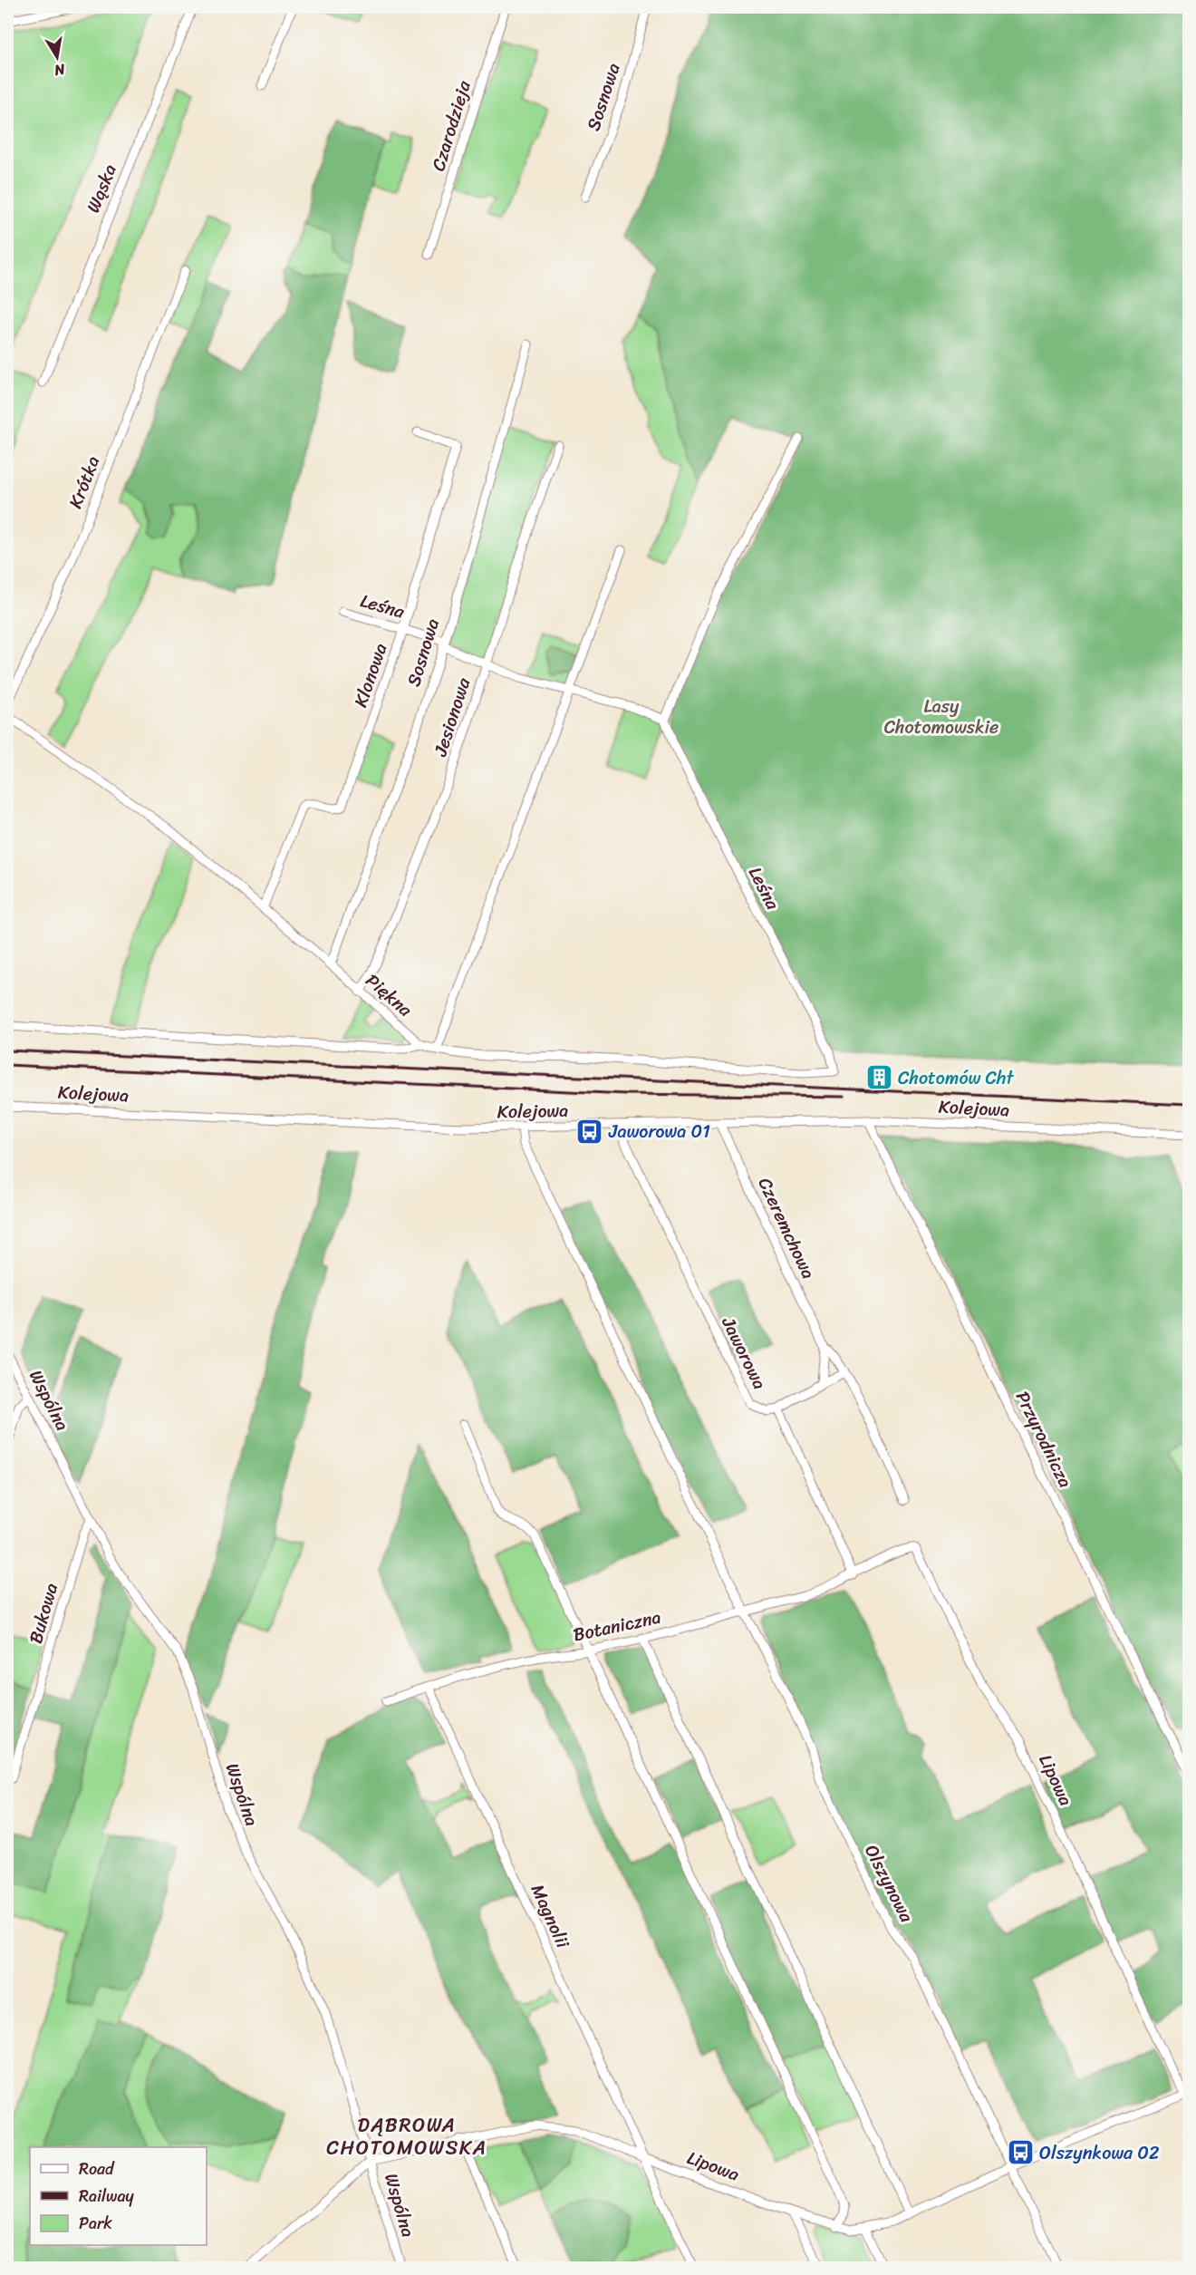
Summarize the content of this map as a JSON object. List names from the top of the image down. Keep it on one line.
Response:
{"streets":{"street":["Sosnowa","Czarodzieja","Wąska","Krótka","Leśna","Klonowa","Jesionowa","Piękna","Kolejowa","Czeremchowa","Jaworowa","Wspólna","Przyrodnicza","Bukowa","Botaniczna","Lipowa","Olszynowa","Magnolii"]},"crossings":[["Sosnowa","Leśna"],["Sosnowa","Piękna"],["Leśna","Klonowa"],["Leśna","Jesionowa"],["Leśna","Piękna"],["Klonowa","Piękna"],["Jesionowa","Piękna"],["Kolejowa","Czeremchowa"],["Kolejowa","Jaworowa"],["Kolejowa","Przyrodnicza"],["Kolejowa","Olszynowa"],["Wspólna","Bukowa"],["Wspólna","Lipowa"],["Botaniczna","Lipowa"],["Botaniczna","Olszynowa"],["Botaniczna","Magnolii"],["Lipowa","Olszynowa"],["Lipowa","Magnolii"]],"districts":["DĄBROWA CHOTOMOWSKA"],"parks":["Lasy Chotomowskie"],"places":{"building":["Chotomów Cht"],"bus stop":["Jaworowa 01","Olszynkowa 02"]},"legend":["Road","Railway","Park"],"north":"bottom"}
